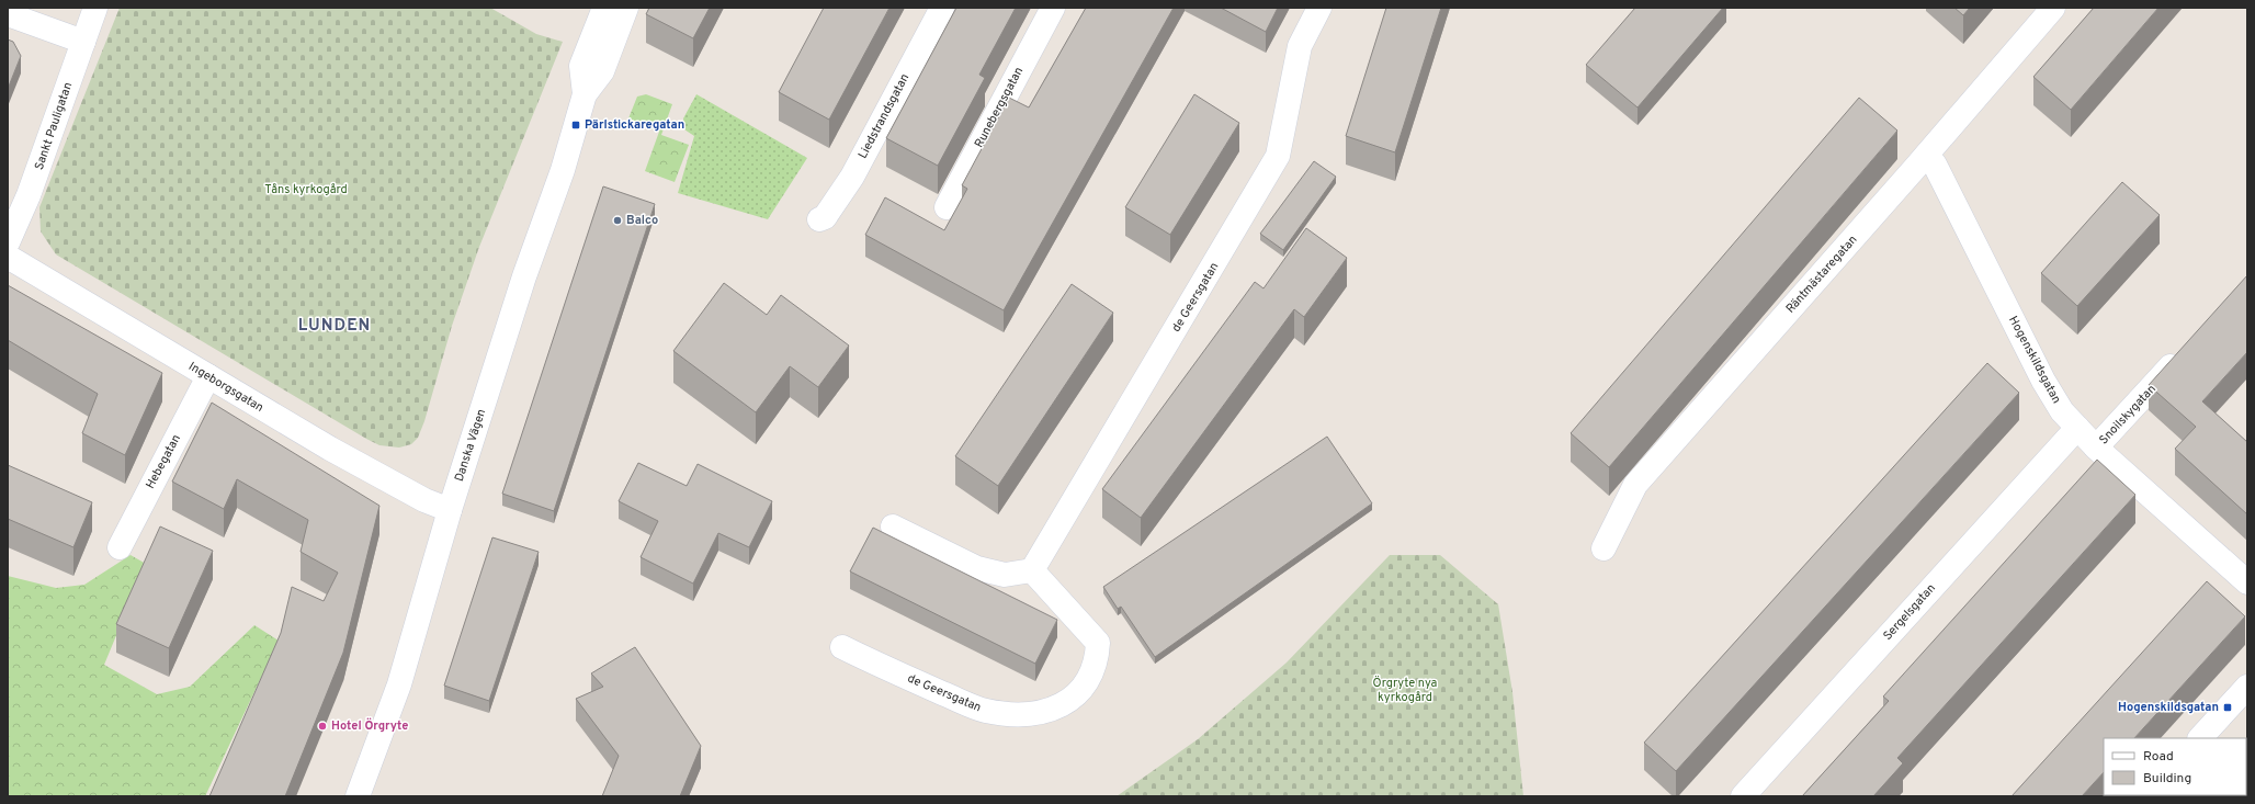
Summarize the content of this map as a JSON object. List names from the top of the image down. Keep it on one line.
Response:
{"streets":{"street":["Runebergsgatan","Liedstrandsgatan","Sankt Pauligatan","Räntmästaregatan","de Geersgatan","Hogenskildsgatan","Ingeborgsgatan","Snoilskygatan","Danska Vägen","Hebegatan","Sergelsgatan"]},"crossings":[["Räntmästaregatan","Hogenskildsgatan"],["Hogenskildsgatan","Snoilskygatan"],["Hogenskildsgatan","Sergelsgatan"],["Ingeborgsgatan","Danska Vägen"],["Ingeborgsgatan","Hebegatan"]],"districts":["LUNDEN"],"parks":["Tåns kyrkogård","Örgryte nya kyrkogård"],"places":{"transit":["Pärlstickaregatan","Hogenskildsgatan"],"other":["Balco","Hotel Örgryte"]},"legend":["Road","Building"]}
